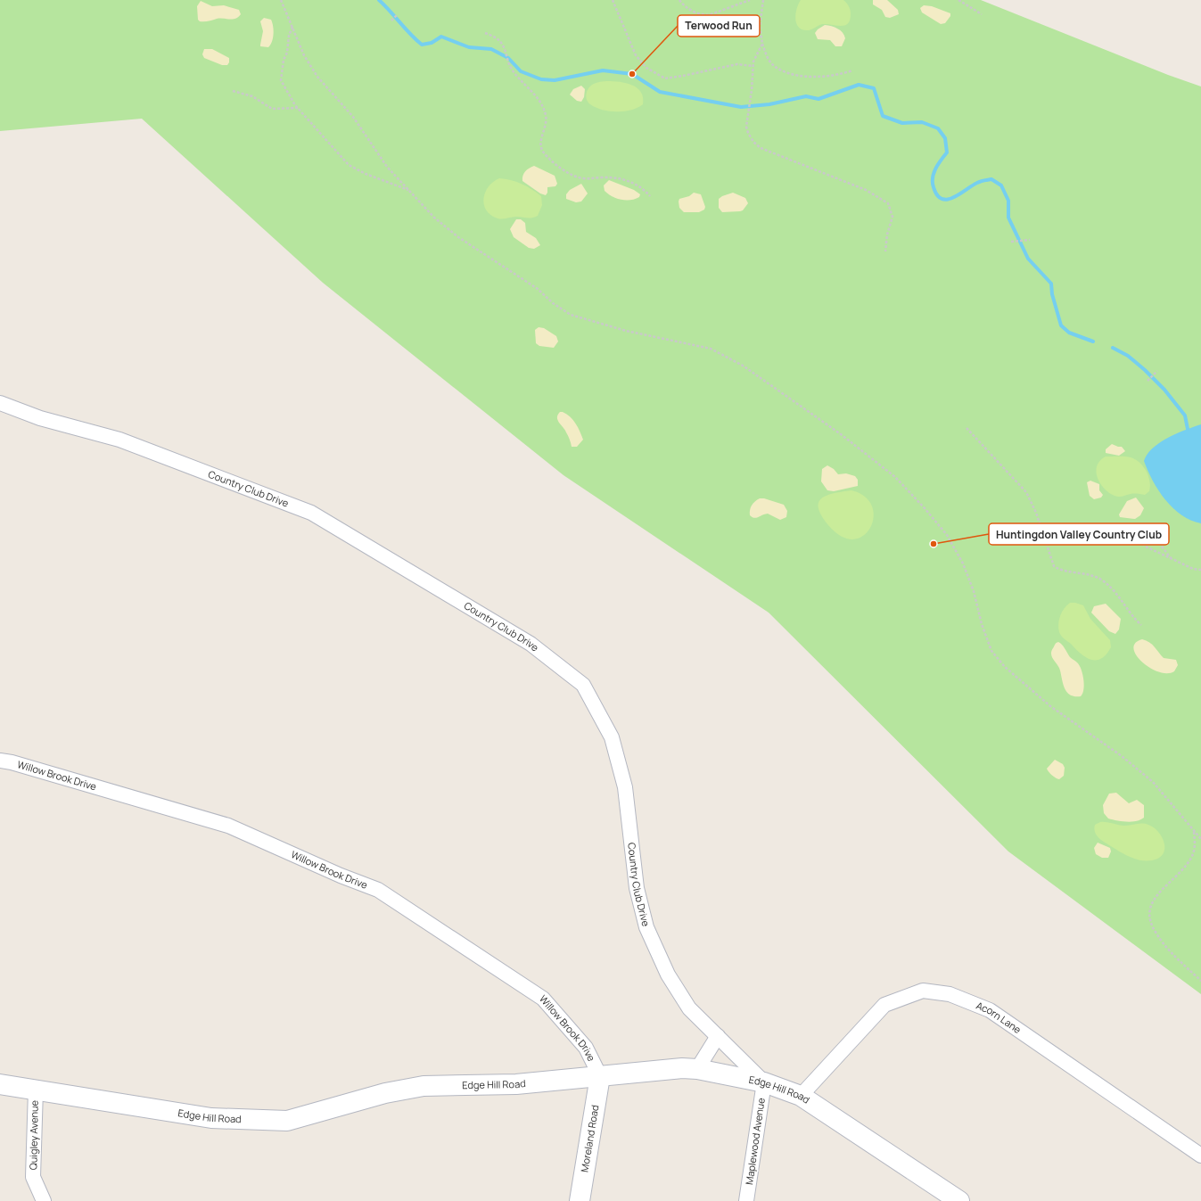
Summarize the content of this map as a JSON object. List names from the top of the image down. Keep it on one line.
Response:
{"streets":{"street":["Country Club Drive","Willow Brook Drive","Acorn Lane","Edge Hill Road","Quigley Avenue","Moreland Road","Maplewood Avenue"]},"crossings":[["Country Club Drive","Edge Hill Road"],["Country Club Drive","Maplewood Avenue"],["Willow Brook Drive","Edge Hill Road"],["Willow Brook Drive","Moreland Road"],["Acorn Lane","Edge Hill Road"],["Edge Hill Road","Quigley Avenue"],["Edge Hill Road","Moreland Road"],["Edge Hill Road","Maplewood Avenue"]],"places":["Terwood Run","Huntingdon Valley Country Club"]}
